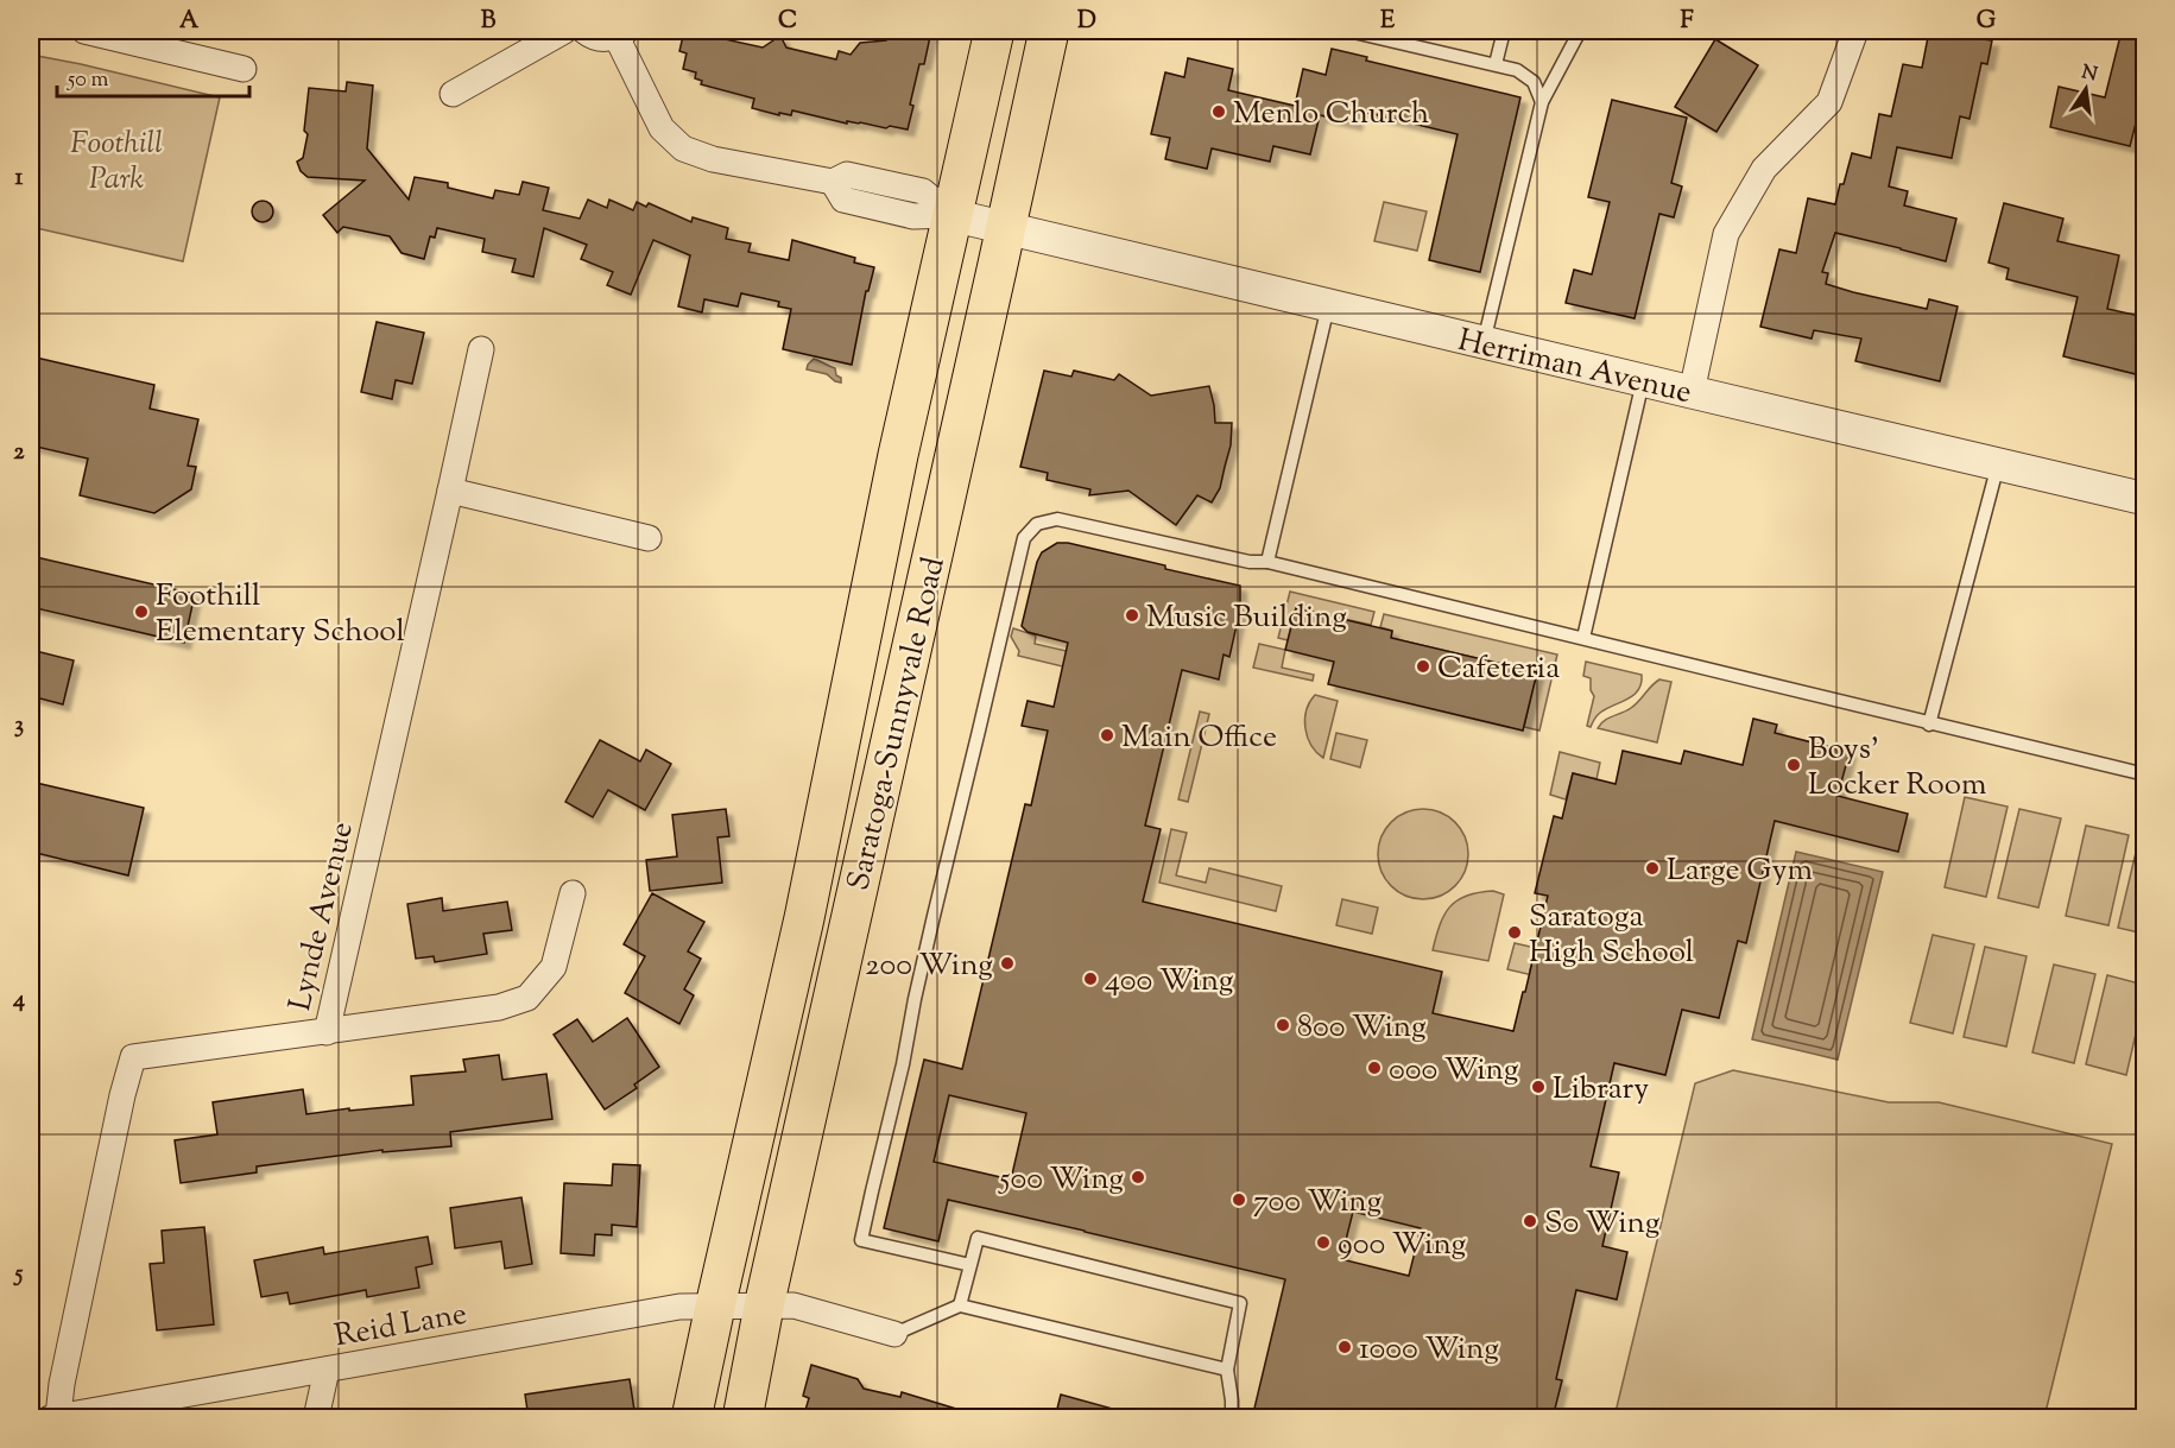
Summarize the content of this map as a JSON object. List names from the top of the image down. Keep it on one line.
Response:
{"streets":{"main road":["Saratoga-Sunnyvale Road"],"street":["Herriman Avenue","Lynde Avenue","Reid Lane"]},"crossings":[["Herriman Avenue","Saratoga-Sunnyvale Road"],["Saratoga-Sunnyvale Road","Reid Lane"],["Lynde Avenue","Reid Lane"]],"parks":["Foothill Park"],"places":["Menlo Church","Foothill Elementary School","Music Building","Cafeteria","Main Office","Boys' Locker Room","Large Gym","Saratoga High School","200 Wing","400 Wing","800 Wing","000 Wing","Library","500 Wing","700 Wing","S0 Wing","900 Wing","1000 Wing"],"scale_bar":"50 m","north":"top","grid":{"columns":["A","B","C","D","E","F","G"],"rows":["1","2","3","4","5"]}}
